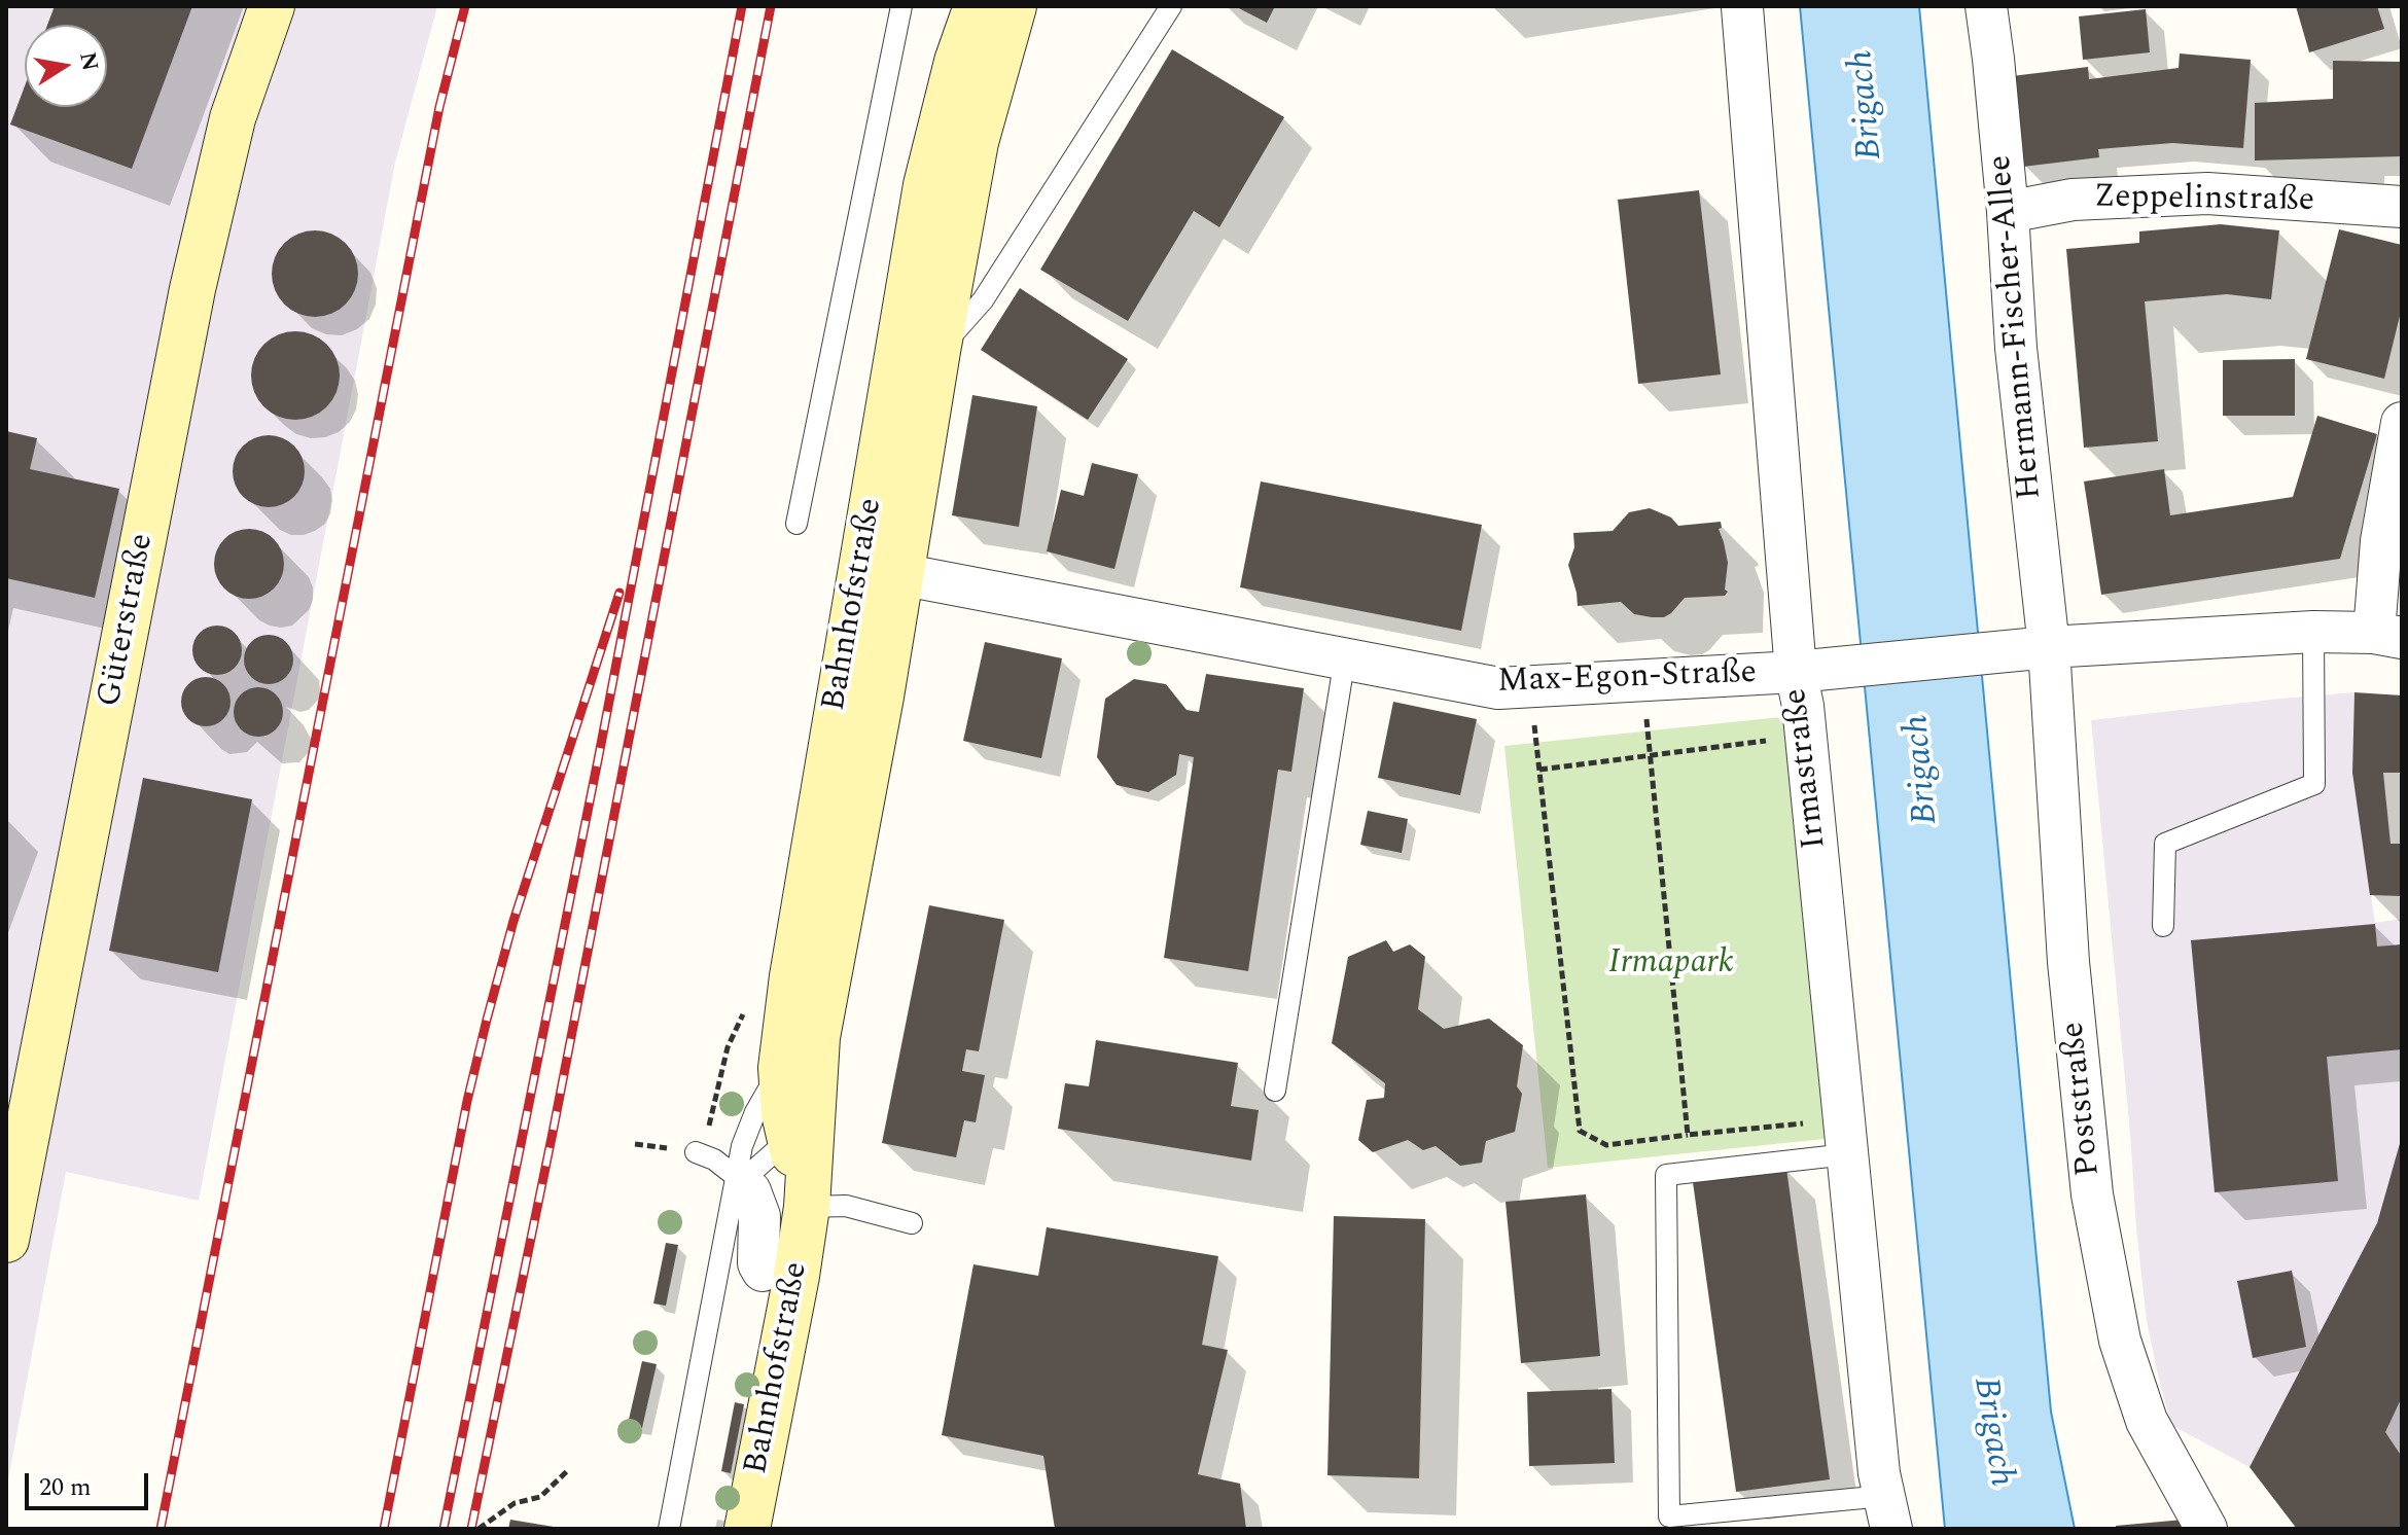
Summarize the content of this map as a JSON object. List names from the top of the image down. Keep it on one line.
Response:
{"streets":{"main road":["Bahnhofstraße","Güterstraße"],"street":["Zeppelinstraße","Hermann-Fischer-Allee","Max-Egon-Straße","Irmastraße","Poststraße"]},"crossings":[["Zeppelinstraße","Hermann-Fischer-Allee"],["Hermann-Fischer-Allee","Max-Egon-Straße"],["Hermann-Fischer-Allee","Poststraße"],["Bahnhofstraße","Max-Egon-Straße"],["Max-Egon-Straße","Irmastraße"],["Max-Egon-Straße","Poststraße"]],"water":["Brigach"],"parks":["Irmapark"],"scale_bar":"20 m","north":"right"}
